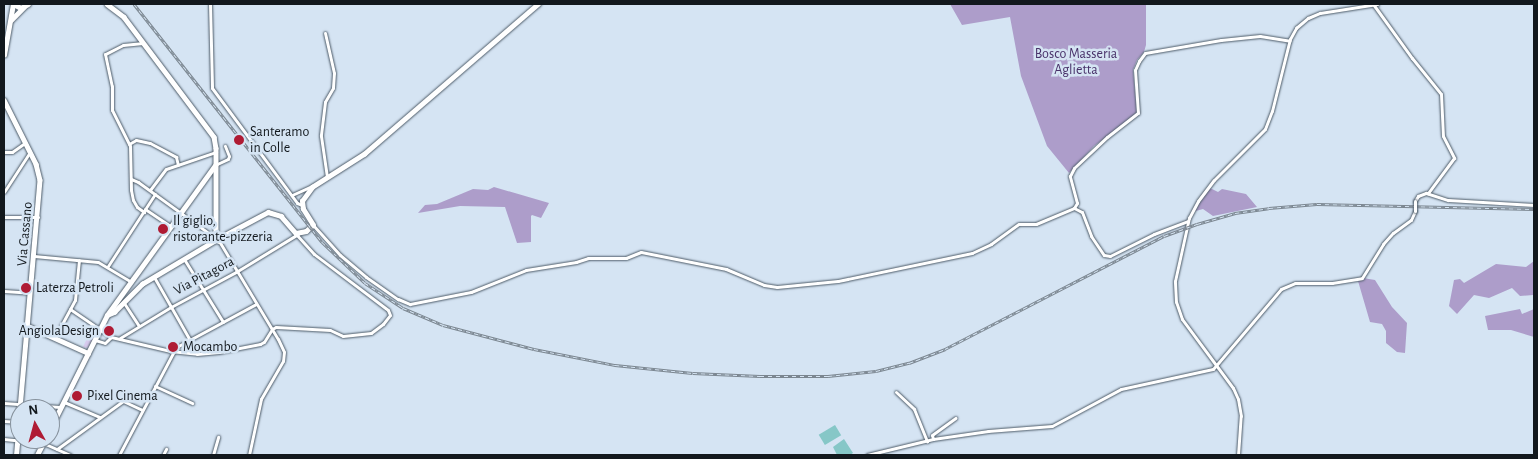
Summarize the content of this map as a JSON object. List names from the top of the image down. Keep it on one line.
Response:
{"streets":{"main road":["Via Cassano"],"street":["Via Pitagora"]},"parks":["Bosco Masseria Aglietta"],"places":["Santeramo in Colle","Il giglio, ristorante-pizzeria","Laterza Petroli","AngiolaDesign","Mocambo","Pixel Cinema"],"north":"top"}
